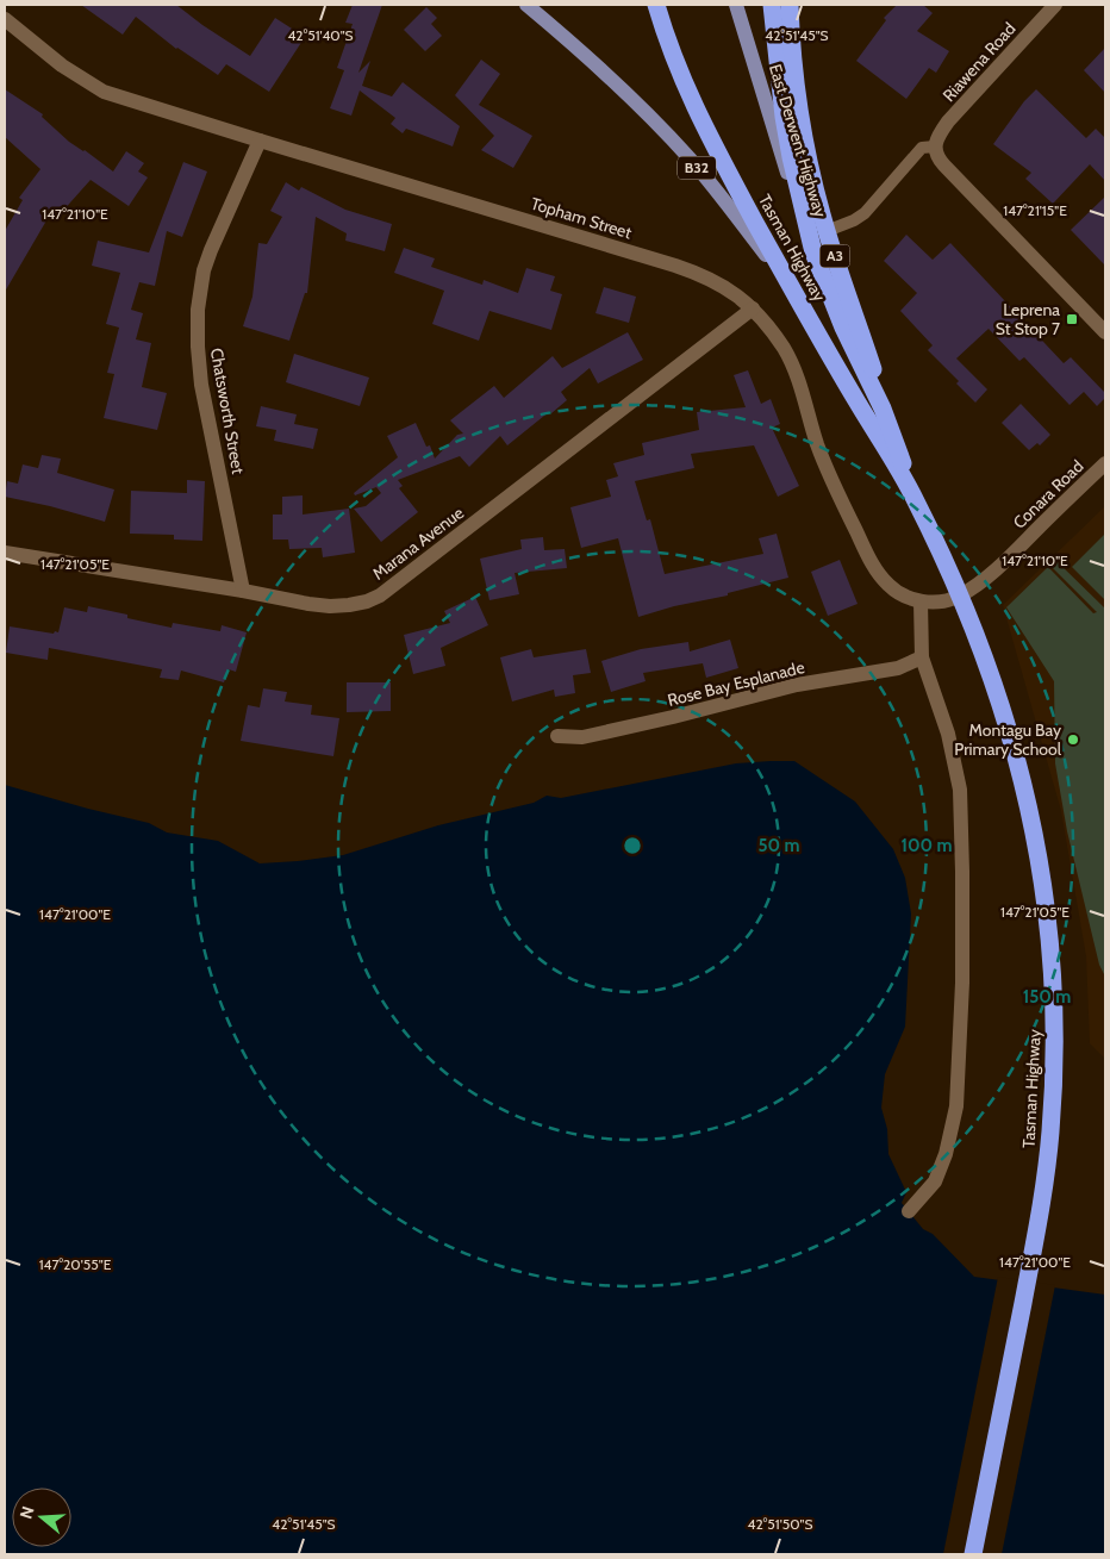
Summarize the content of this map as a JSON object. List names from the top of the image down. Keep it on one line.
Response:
{"streets":{"highway":["Tasman Highway","A3"],"main road":["East Derwent Highway","B32"],"street":["Riawena Road","Topham Street","Chatsworth Street","Conara Road","Marana Avenue","Rose Bay Esplanade"]},"crossings":[["East Derwent Highway","Tasman Highway"],["B32","Tasman Highway"],["Topham Street","Chatsworth Street"],["Topham Street","Conara Road"],["Topham Street","Marana Avenue"],["Tasman Highway","A3"],["Chatsworth Street","Marana Avenue"]],"places":{"transit":["Leprena St Stop 7"],"other":["Montagu Bay Primary School"]},"north":"left","coordinates":["42°51'40\"S","42°51'45\"S","147°21'15\"E","147°21'10\"E","147°21'05\"E","147°21'00\"E","147°20'55\"E","42°51'50\"S"],"rings":["50 m","100 m","150 m"]}
